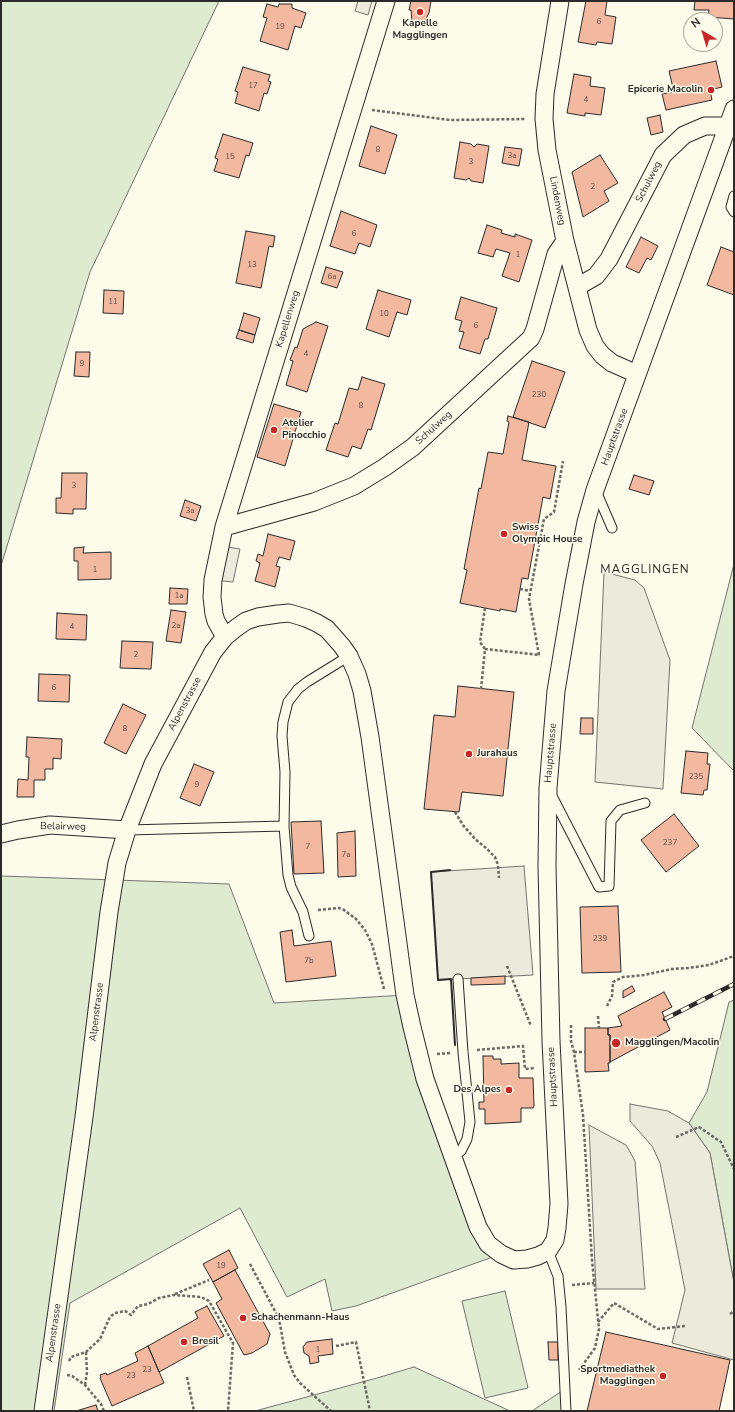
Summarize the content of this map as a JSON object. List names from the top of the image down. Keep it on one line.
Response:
{"streets":{"street":["Schulweg","Lindenweg","Kapellenweg","Hauptstrasse","Alpenstrasse","Belairweg"]},"crossings":[["Schulweg","Lindenweg"],["Schulweg","Kapellenweg"],["Schulweg","Hauptstrasse"],["Lindenweg","Hauptstrasse"],["Kapellenweg","Alpenstrasse"],["Alpenstrasse","Belairweg"]],"districts":["MAGGLINGEN"],"places":["Kapelle Magglingen","Epicerie Macolin","Atelier Pinocchio","Swiss Olympic House","Jurahaus","Magglingen/Macolin","Des Alpes","Schachenmann-Haus","Bresil","Sportmediathek Magglingen"],"house_numbers":["6","19","17","4","8","3a","15","3","2","6","1","13","6a","11","10","6","4","9","230","8","3","3a","1","1a","2a","4","2","6","8","235","9","237","7","7a","239","7b","19","1","23","23"],"north":"top left"}
